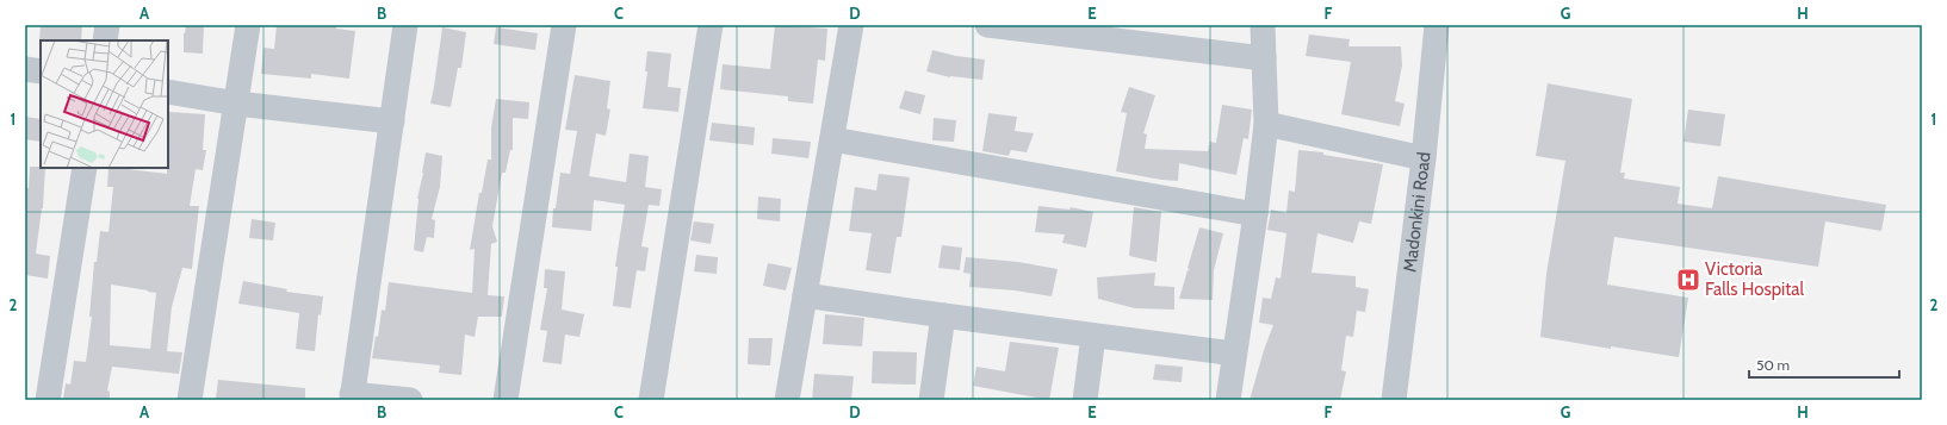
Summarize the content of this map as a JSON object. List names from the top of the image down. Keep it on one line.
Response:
{"streets":{"street":["Madonkini Road"]},"places":{"hospital":["Victoria Falls Hospital"]},"scale_bar":"50 m","grid":{"columns":["A","B","C","D","E","F","G","H"],"rows":["1","2"]}}
